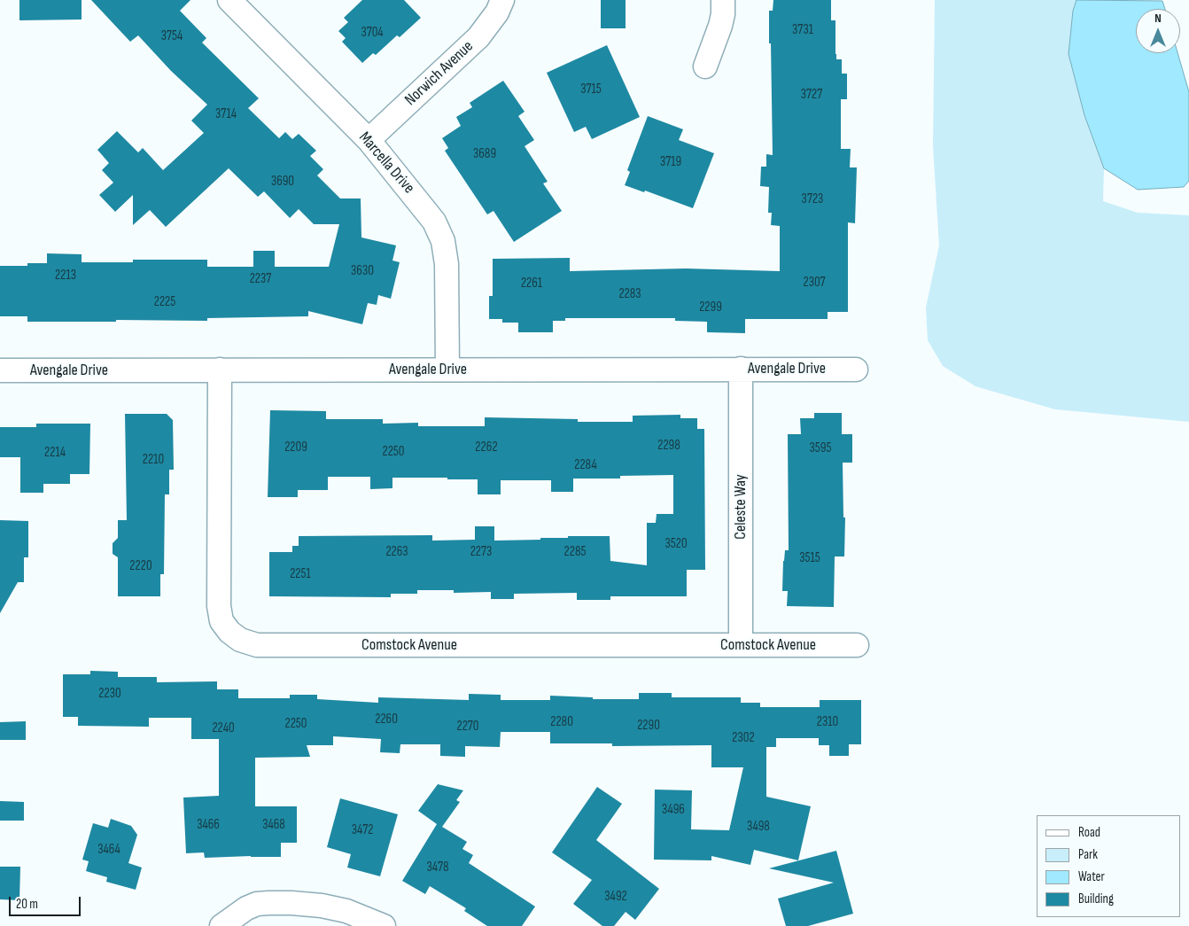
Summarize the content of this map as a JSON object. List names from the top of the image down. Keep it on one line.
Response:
{"streets":{"street":["Norwich Avenue","Marcella Drive","Avengale Drive","Celeste Way","Comstock Avenue"]},"crossings":[["Norwich Avenue","Marcella Drive"],["Marcella Drive","Avengale Drive"],["Avengale Drive","Celeste Way"],["Avengale Drive","Comstock Avenue"],["Celeste Way","Comstock Avenue"]],"house_numbers":["3731","3704","3754","3715","3727","3714","3689","3719","3690","3723","3630","2213","2237","2307","2261","2283","2225","2299","2298","2209","2262","3595","2250","2214","2210","2284","3520","2263","2273","2285","3515","2220","2251","2230","2260","2280","2310","2250","2290","2270","2240","2302","3496","3466","3468","3498","3472","3464","3478","3492"],"legend":["Road","Park","Water","Building"],"scale_bar":"20 m","north":"top"}
